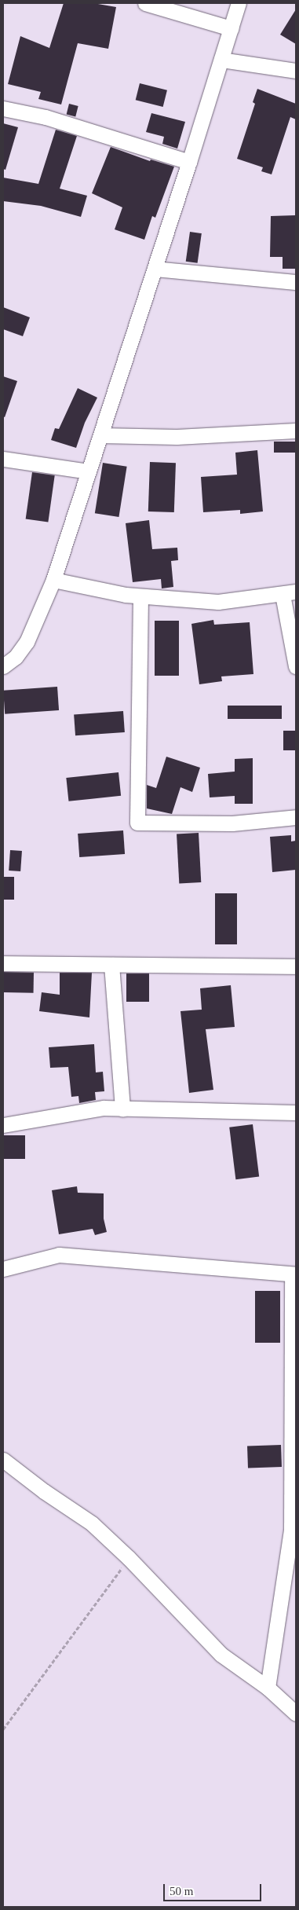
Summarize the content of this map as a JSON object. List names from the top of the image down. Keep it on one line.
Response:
{"scale_bar":"50 m"}
